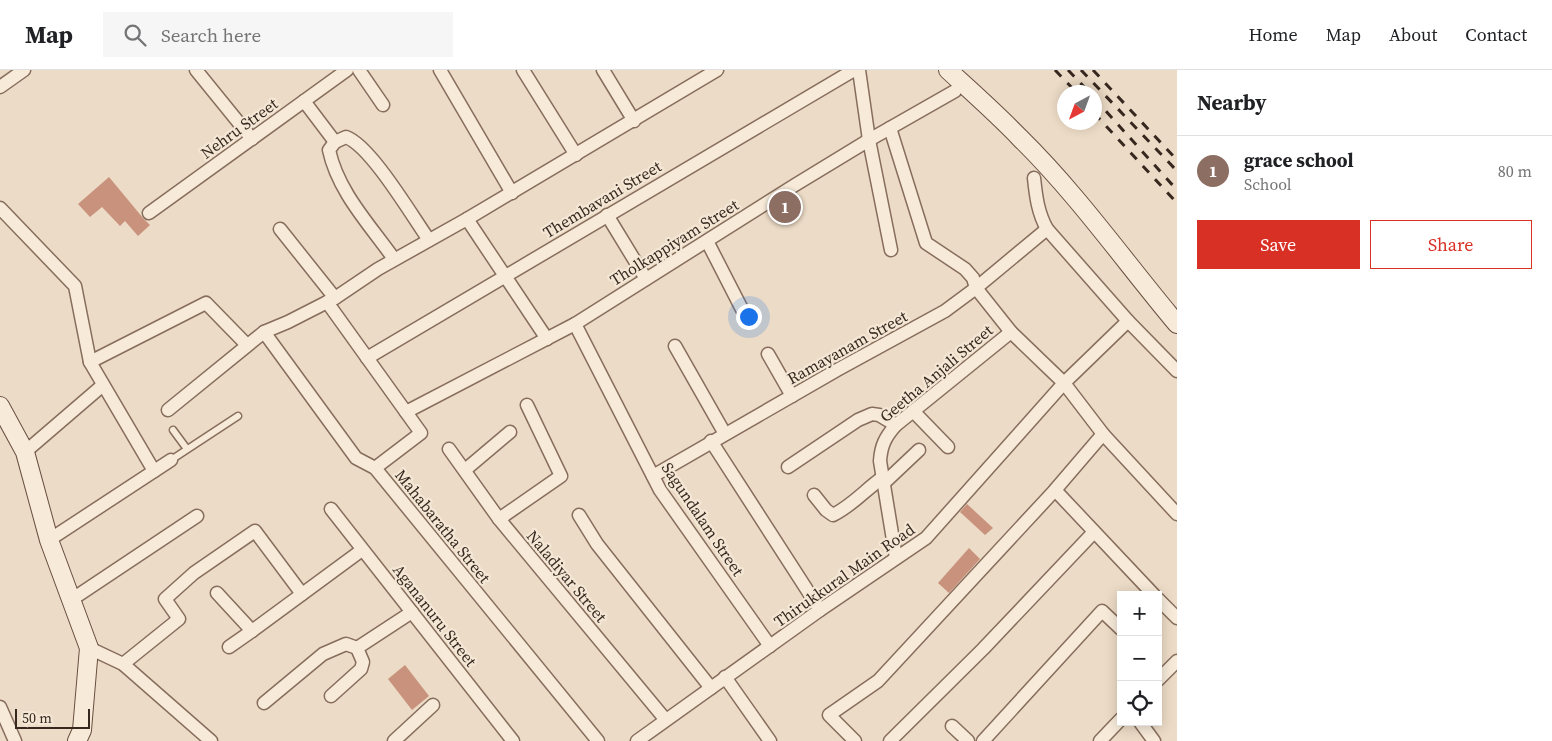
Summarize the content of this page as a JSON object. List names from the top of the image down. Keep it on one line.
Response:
{"streets":{"street":["Nehru Street","Thembavani Street","Tholkappiyam Street","Ramayanam Street","Geetha Anjali Street","Sagundalam Street","Mahabaratha Street","Thirukkural Main Road","Naladiyar Street","Agananuru Street"]},"crossings":[["Tholkappiyam Street","Sagundalam Street"],["Ramayanam Street","Sagundalam Street"],["Geetha Anjali Street","Thirukkural Main Road"],["Sagundalam Street","Thirukkural Main Road"],["Thirukkural Main Road","Naladiyar Street"]],"scale_bar":"50 m","north":"bottom left","page":{"header":"Map","search":"Search here","nav":["Home","Map","About","Contact"],"heading":"Nearby","list":[{"mark":"1","name":"grace school","note":"School","value":"80 m"}],"pins":"1","buttons":["Save","Share"],"map_buttons":["+","−"],"scale":"50 m"}}
